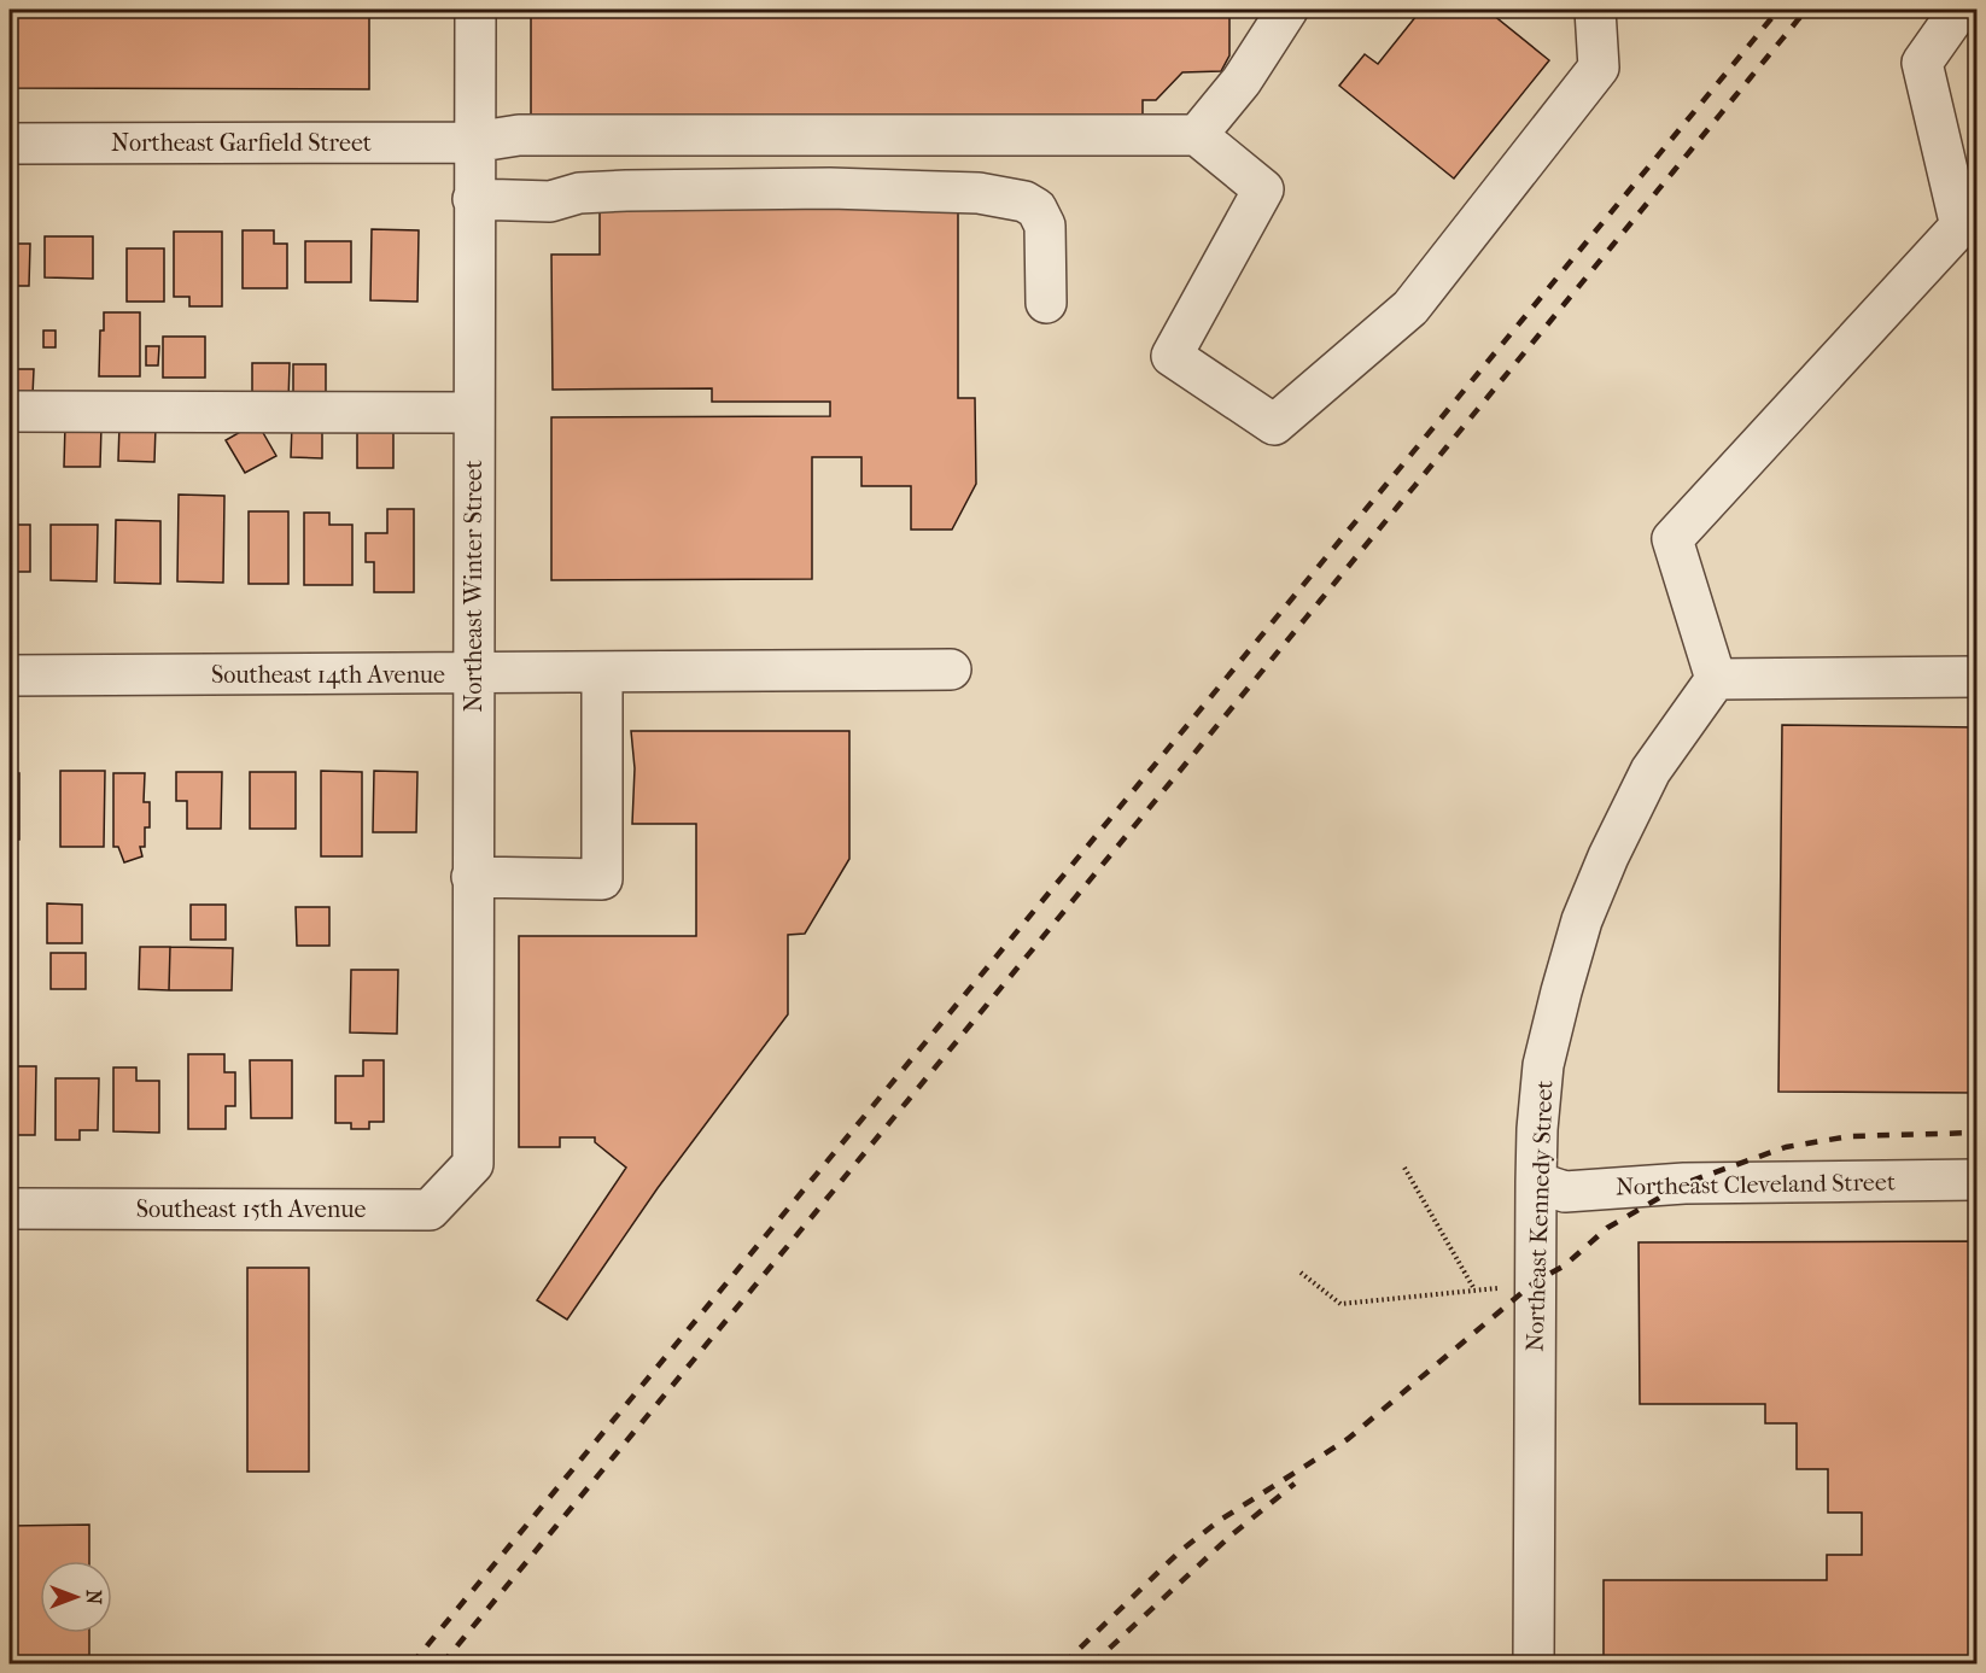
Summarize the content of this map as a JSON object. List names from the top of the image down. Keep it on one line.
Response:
{"streets":{"street":["Northeast Garfield Street","Northeast Winter Street","Southeast 14th Avenue","Northeast Cleveland Street","Southeast 15th Avenue","Northeast Kennedy Street"]},"crossings":[["Northeast Garfield Street","Northeast Winter Street"],["Northeast Winter Street","Southeast 14th Avenue"],["Northeast Winter Street","Southeast 15th Avenue"],["Northeast Cleveland Street","Northeast Kennedy Street"]],"north":"right"}
